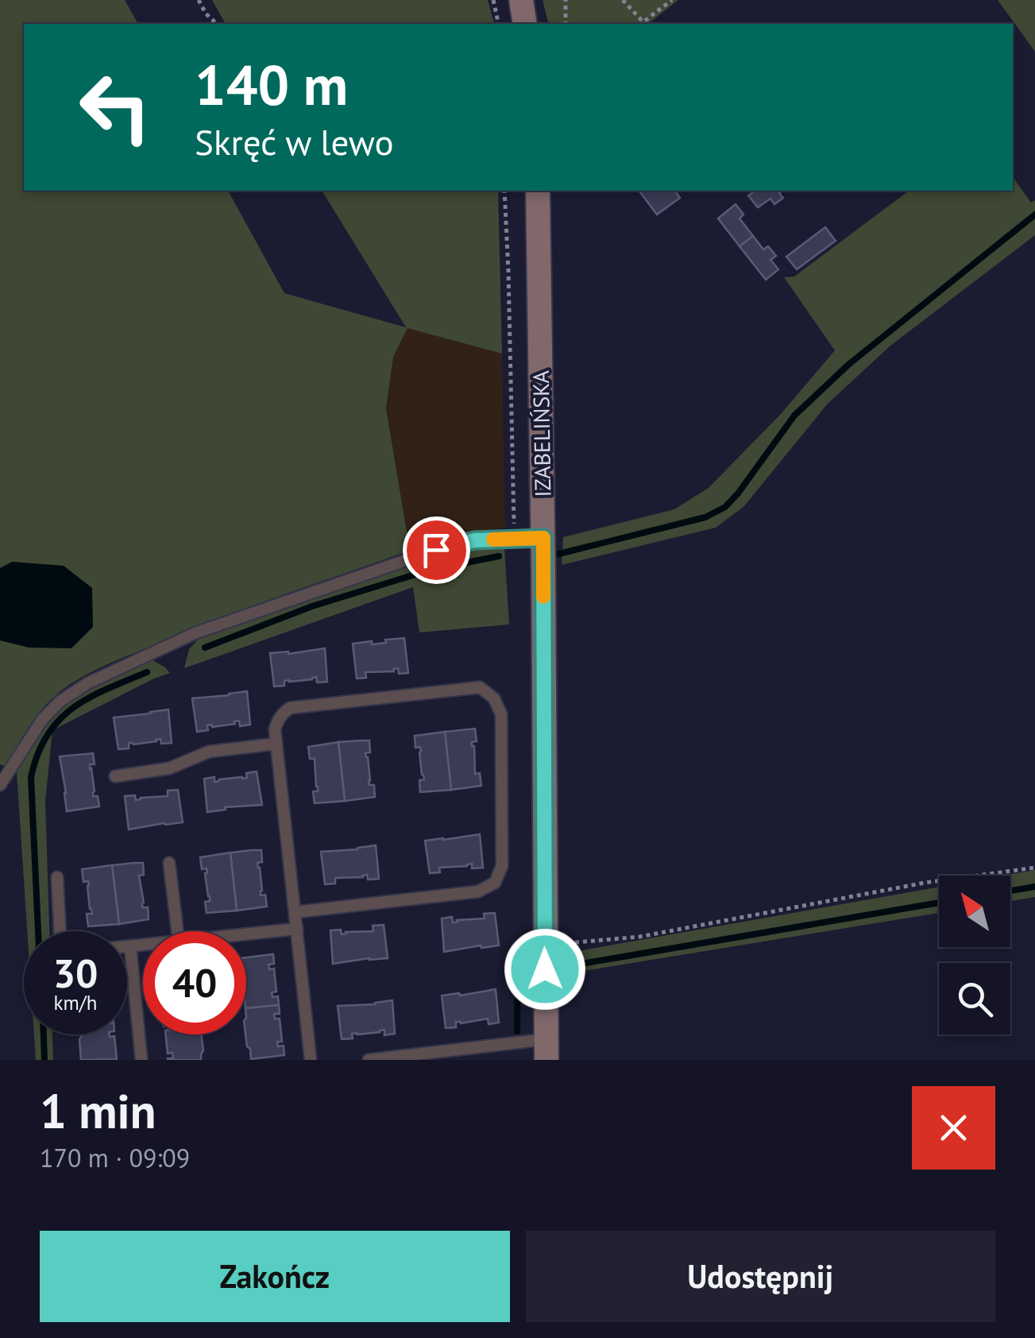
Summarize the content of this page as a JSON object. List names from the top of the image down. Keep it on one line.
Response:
{"streets":{"street":["IZABELIŃSKA"]},"north":"top left","page":{"turn":["140 m","Skręć w lewo"],"speed":"30 km/h","limit":"40","heading":["1 min","170 m · 09:09"],"buttons":["Zakończ","Udostępnij"]}}
